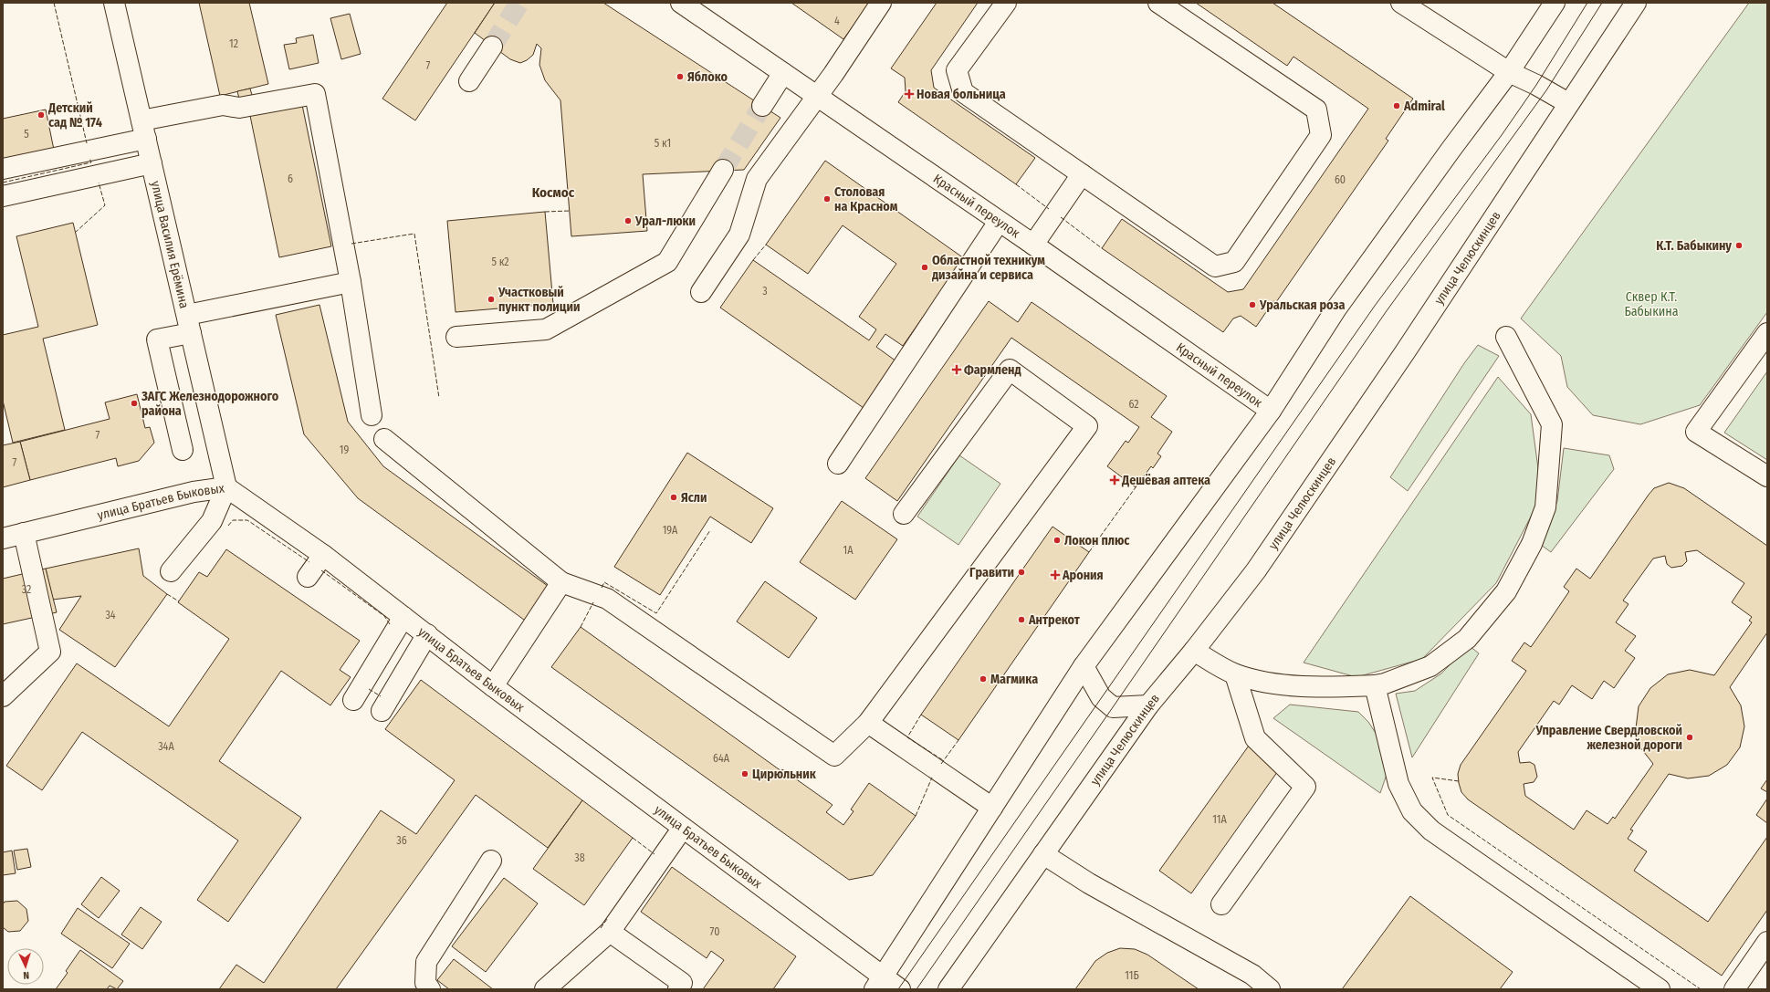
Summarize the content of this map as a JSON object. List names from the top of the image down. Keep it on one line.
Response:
{"streets":{"street":["Красный переулок","улица Василия Ерёмина","улица Челюскинцев","улица Братьев Быковых"]},"crossings":[["улица Василия Ерёмина","улица Братьев Быковых"]],"districts":["Космос"],"parks":["Сквер К.Т. Бабыкина"],"places":{"other":["Яблоко","Admiral","Детский сад № 174","Столовая на Красном","Урал-люки","К.Т. Бабыкину","Областной техникум дизайна и сервиса","Участковый пункт полиции","Уральская роза","ЗАГС Железнодорожного района","Ясли","Локон плюс","Гравити","Антрекот","Магмика","Управление Свердловской железной дороги","Цирюльник"],"health":["Новая больница","Фармленд","Дешёвая аптека","Арония"]},"house_numbers":["4","12","7","5","5 к1","6","60","5 к2","3","62","7","19","7","19А","1А","32","34","34А","64А","11А","36","38","70","11Б"],"north":"bottom"}
